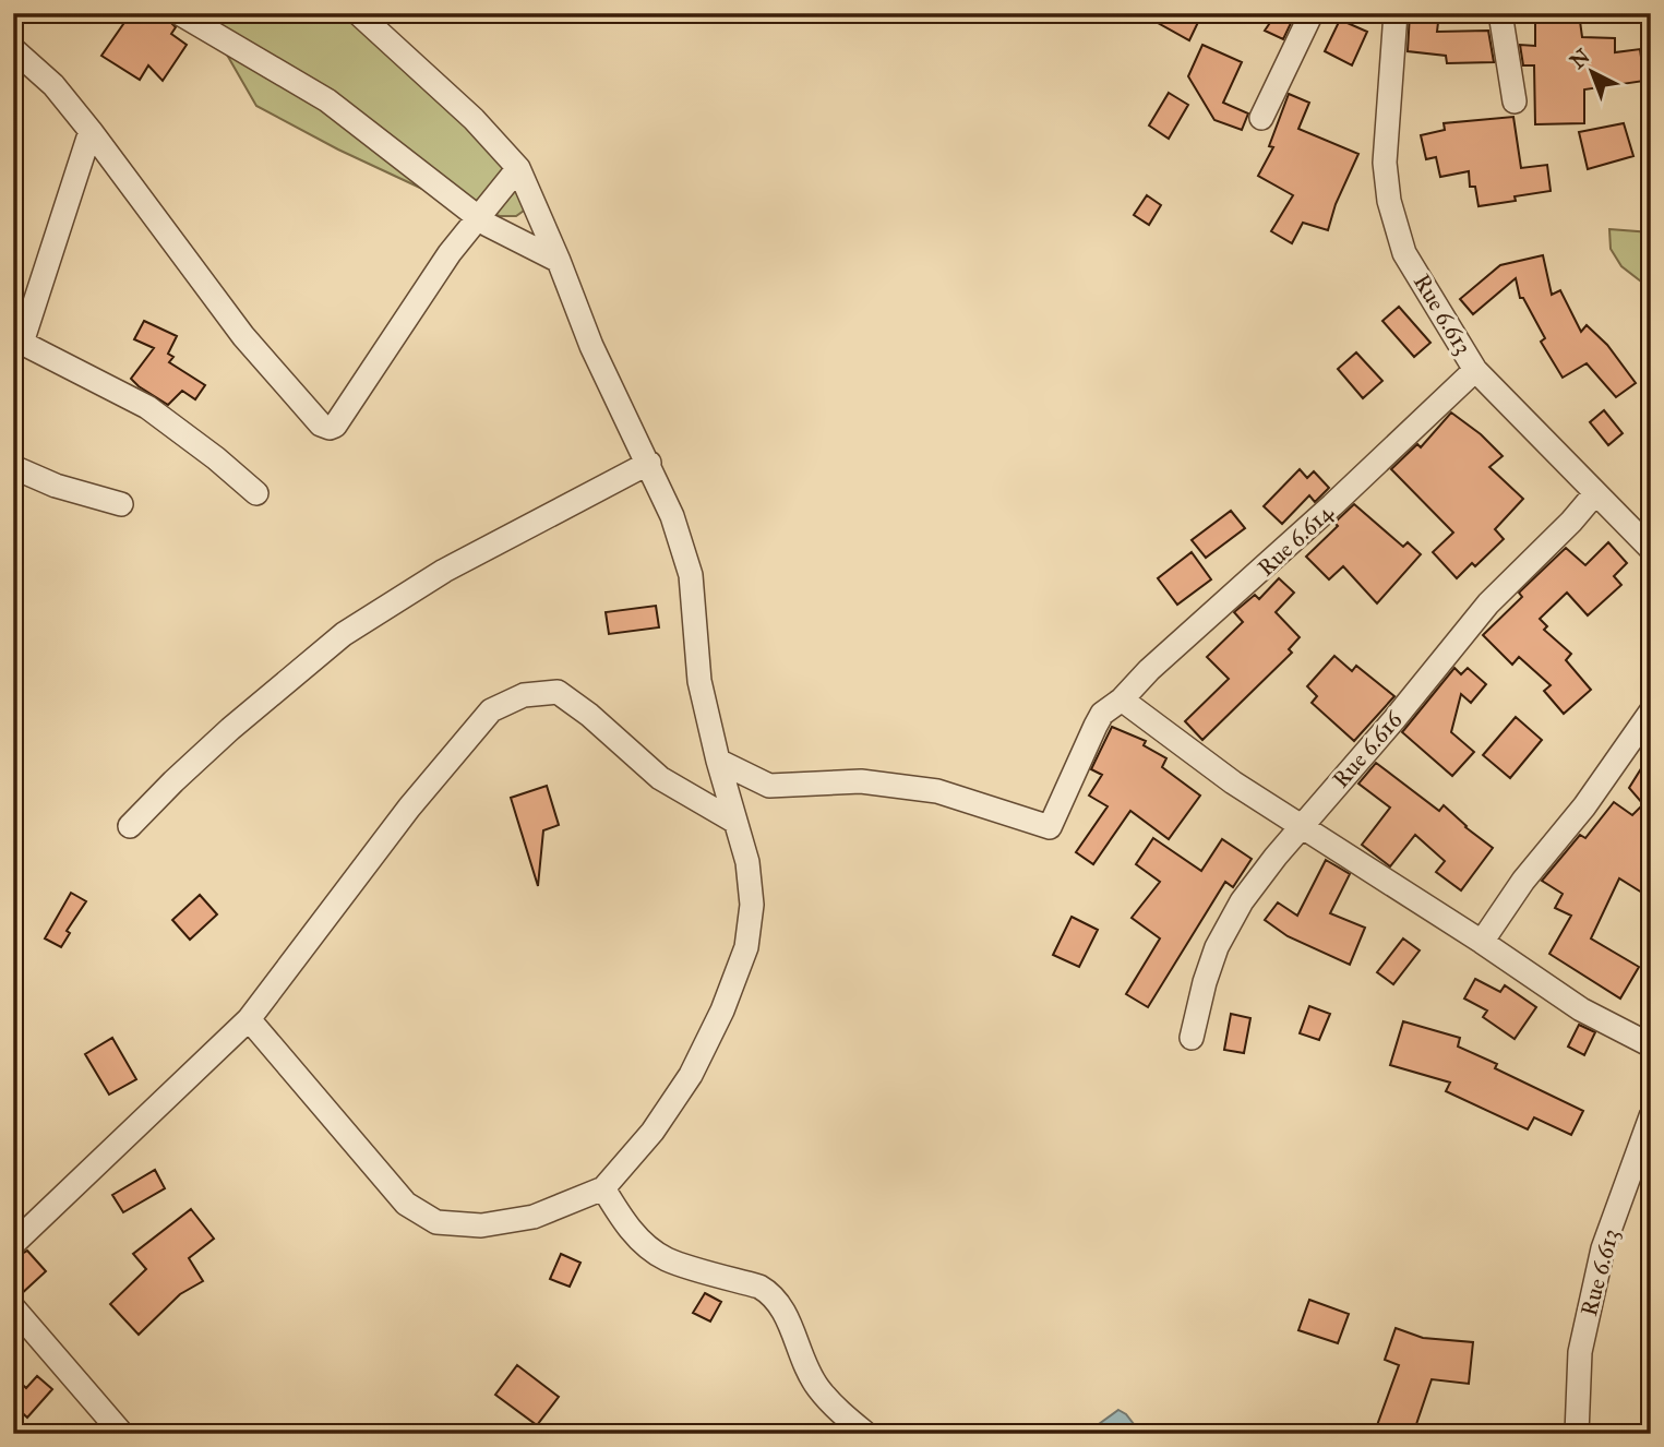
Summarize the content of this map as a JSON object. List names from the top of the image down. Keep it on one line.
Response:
{"streets":{"street":["Rue 6.613","Rue 6.614","Rue 6.616"]},"crossings":[["Rue 6.613","Rue 6.614"],["Rue 6.613","Rue 6.616"]],"north":"top left"}
